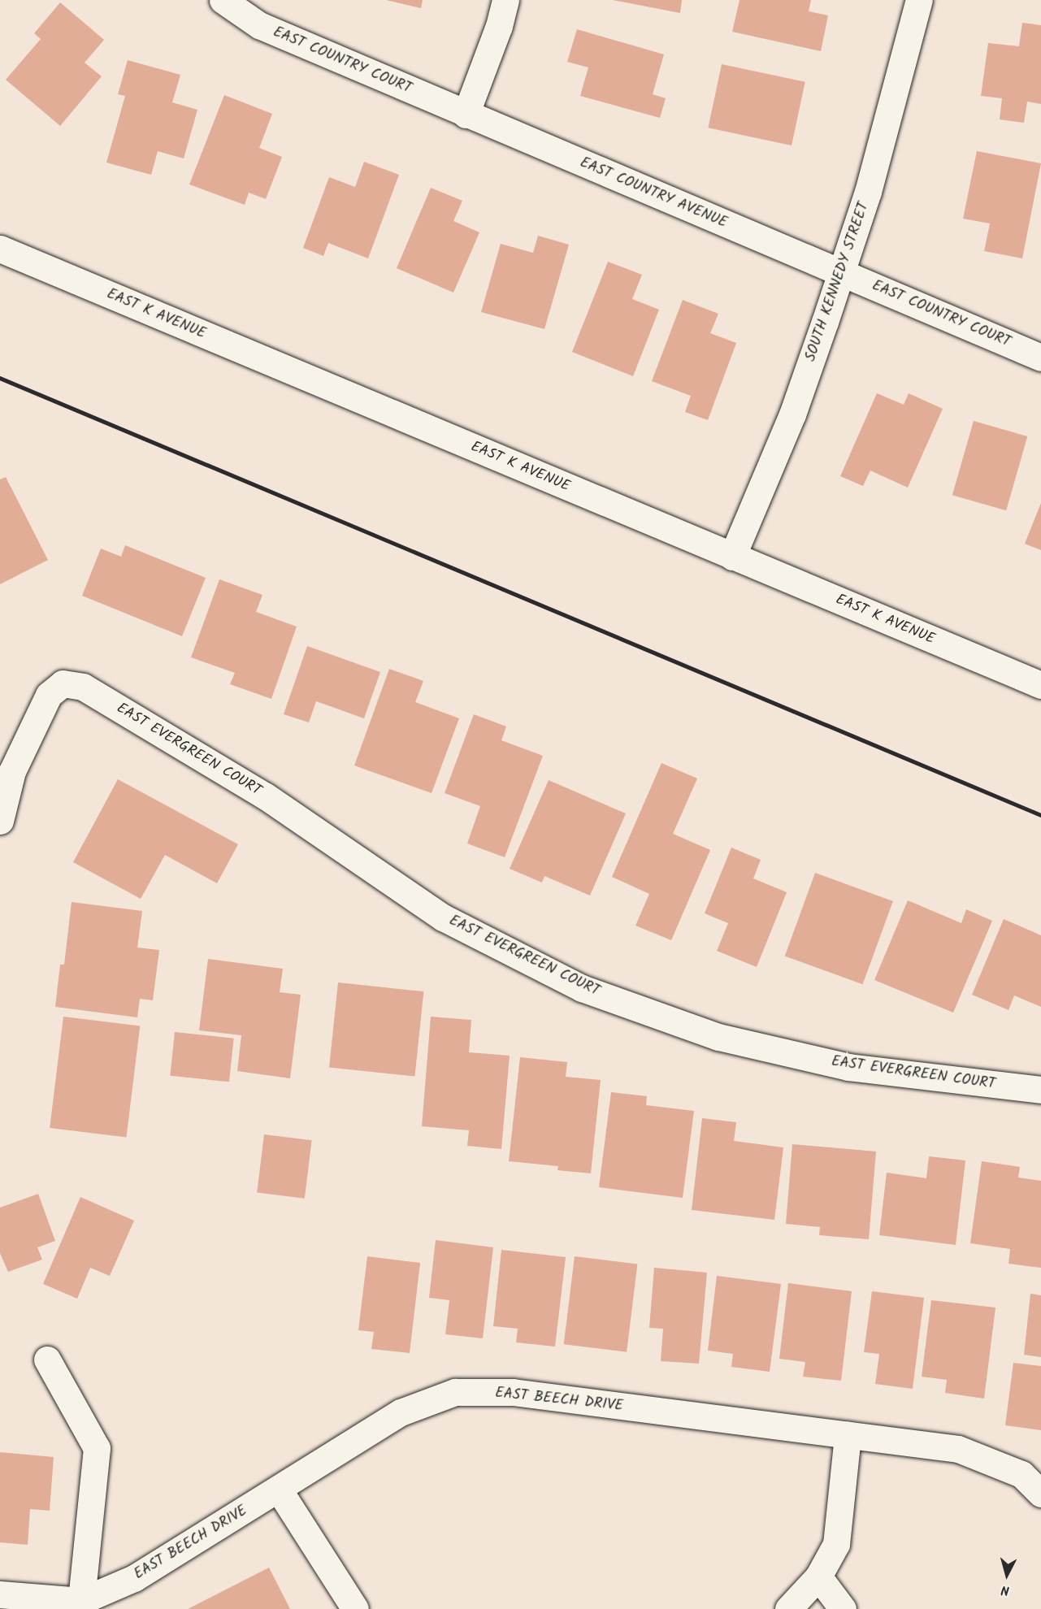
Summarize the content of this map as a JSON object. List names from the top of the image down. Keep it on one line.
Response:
{"streets":{"street":["EAST COUNTRY COURT","EAST COUNTRY AVENUE","SOUTH KENNEDY STREET","EAST K AVENUE","EAST EVERGREEN COURT","EAST BEECH DRIVE"]},"crossings":[["EAST COUNTRY COURT","EAST COUNTRY AVENUE"],["EAST COUNTRY COURT","SOUTH KENNEDY STREET"],["EAST COUNTRY AVENUE","SOUTH KENNEDY STREET"],["SOUTH KENNEDY STREET","EAST K AVENUE"]],"north":"bottom"}
